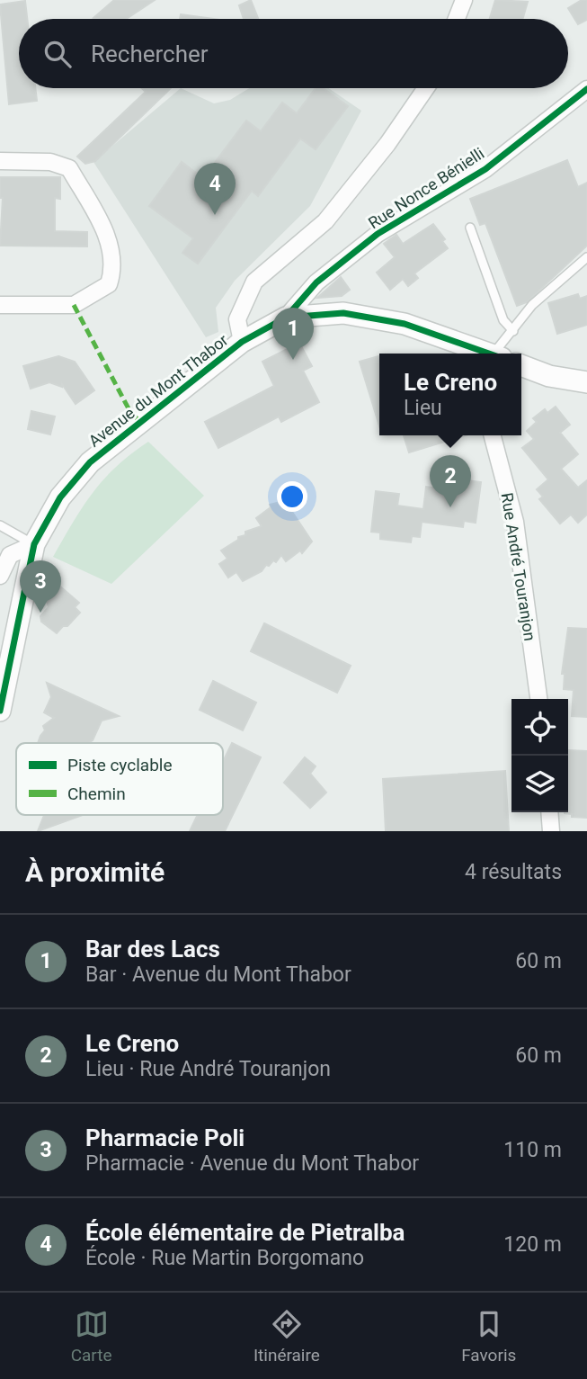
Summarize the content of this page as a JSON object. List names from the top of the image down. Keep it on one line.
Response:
{"streets":{"street":["Rue Nonce Bénielli","Avenue du Mont Thabor","Rue André Touranjon"]},"crossings":[["Rue Nonce Bénielli","Avenue du Mont Thabor"]],"legend":["Piste cyclable","Chemin"],"page":{"search":"Rechercher","pins":["4","1","2","3"],"popup":["Le Creno","Lieu"],"heading":["À proximité","4 résultats"],"list":[{"mark":"1","name":"Bar des Lacs","note":"Bar · Avenue du Mont Thabor","value":"60 m"},{"mark":"2","name":"Le Creno","note":"Lieu · Rue André Touranjon","value":"60 m"},{"mark":"3","name":"Pharmacie Poli","note":"Pharmacie · Avenue du Mont Thabor","value":"110 m"},{"mark":"4","name":"École élémentaire de Pietralba","note":"École · Rue Martin Borgomano","value":"120 m"}],"nav":["Carte","Itinéraire","Favoris"]}}
